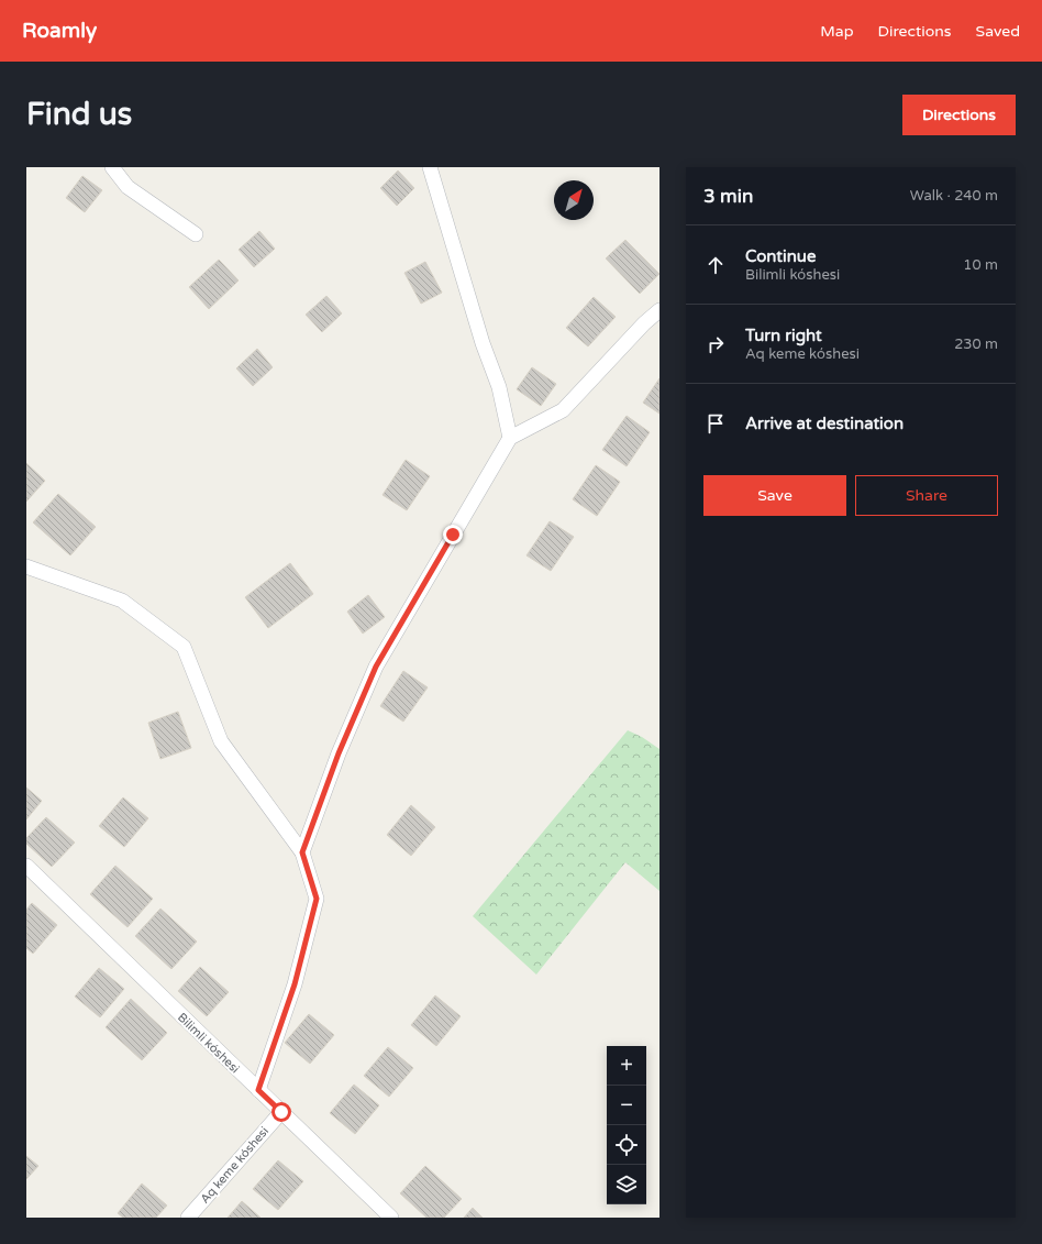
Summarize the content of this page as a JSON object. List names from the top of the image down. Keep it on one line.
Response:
{"streets":{"street":["Bilimli kóshesi","Aq keme kóshesi"]},"crossings":[["Bilimli kóshesi","Aq keme kóshesi"]],"north":"top right","page":{"header":"Roamly","nav":["Map","Directions","Saved"],"buttons":["Directions",["Save","Share"]],"title":"Find us","heading":["3 min","Walk · 240 m"],"list":[["Continue","Bilimli kóshesi","10 m"],["Turn right","Aq keme kóshesi","230 m"],"Arrive at destination"],"map_buttons":["+","−"]}}
